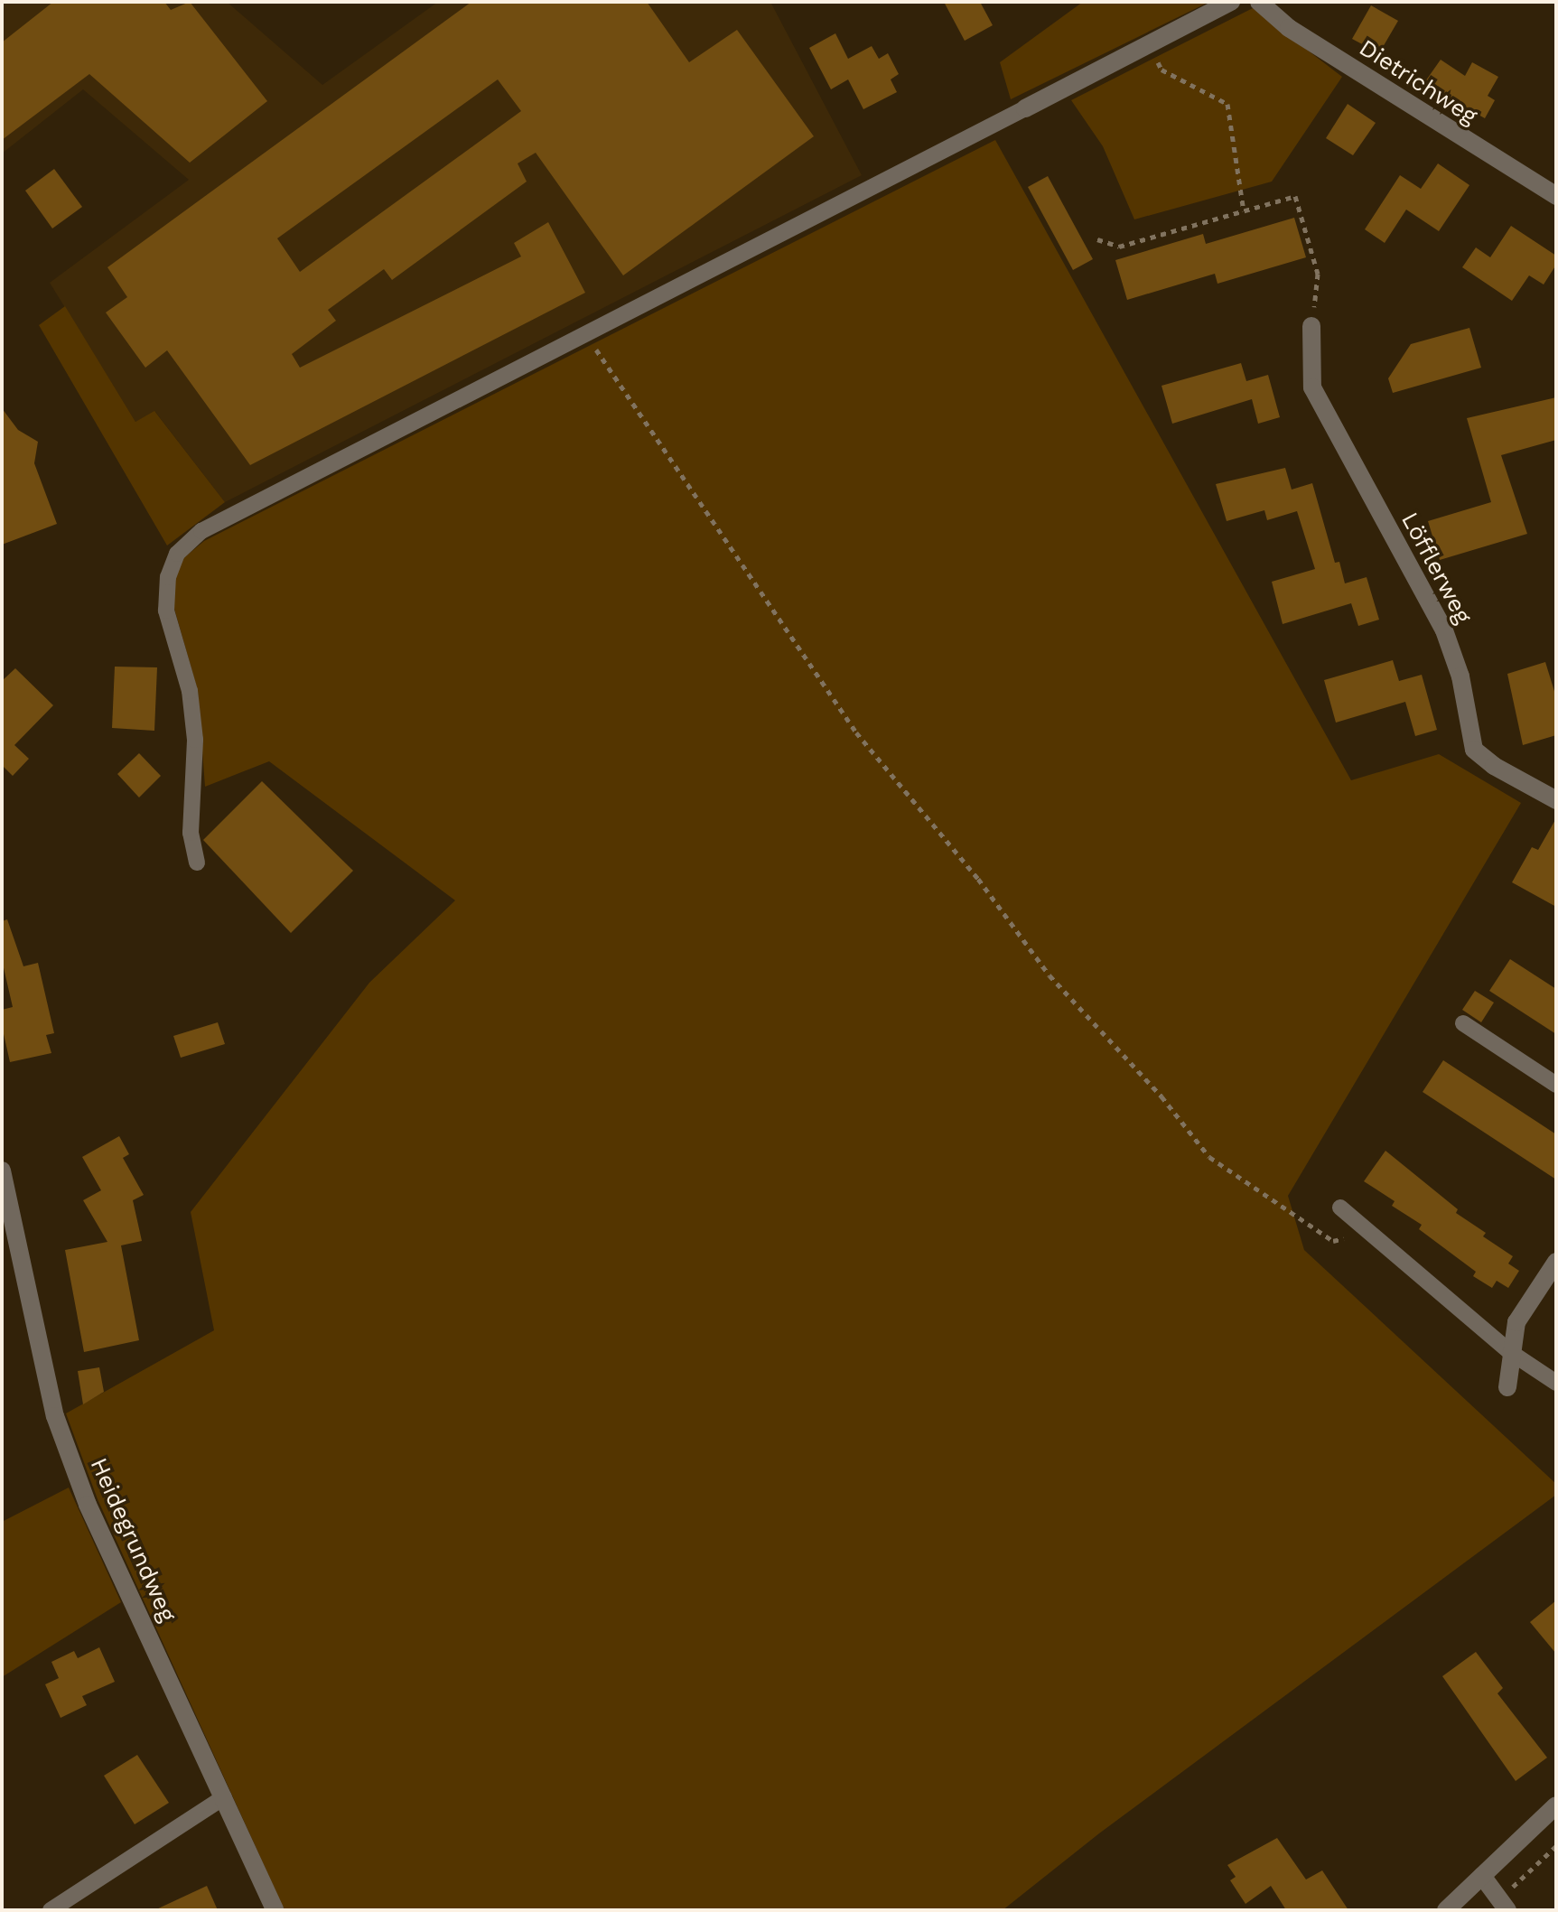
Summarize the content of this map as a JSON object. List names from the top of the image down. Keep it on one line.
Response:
{"streets":{"street":["Dietrichweg","Löfflerweg","Heidegrundweg"]}}
